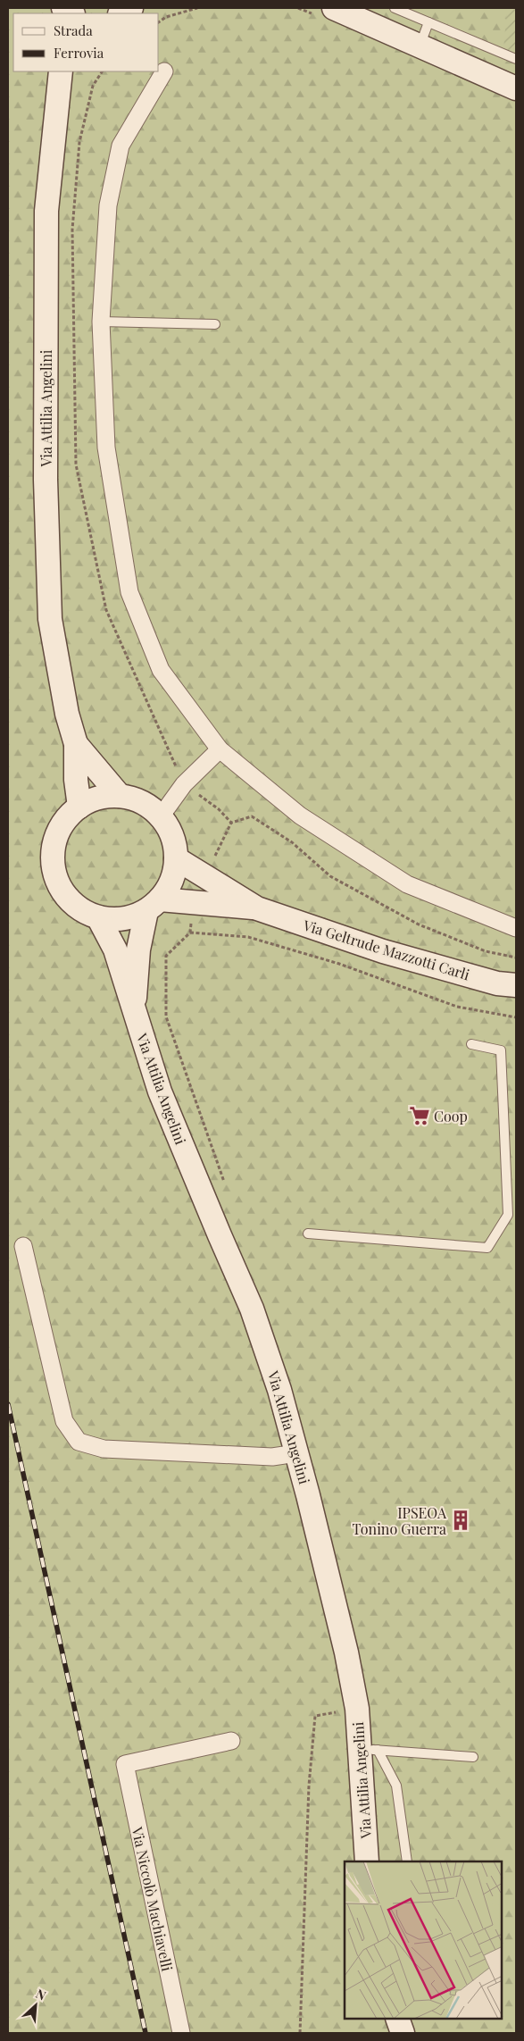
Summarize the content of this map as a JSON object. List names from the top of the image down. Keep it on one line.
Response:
{"streets":{"street":["Via Attilia Angelini","Via Geltrude Mazzotti Carli","Via Niccolò Machiavelli"]},"crossings":[["Via Attilia Angelini","Via Geltrude Mazzotti Carli"]],"places":{"supermarket":["Coop"],"building":["IPSEOA Tonino Guerra"]},"legend":["Strada","Ferrovia"],"north":"top right"}
